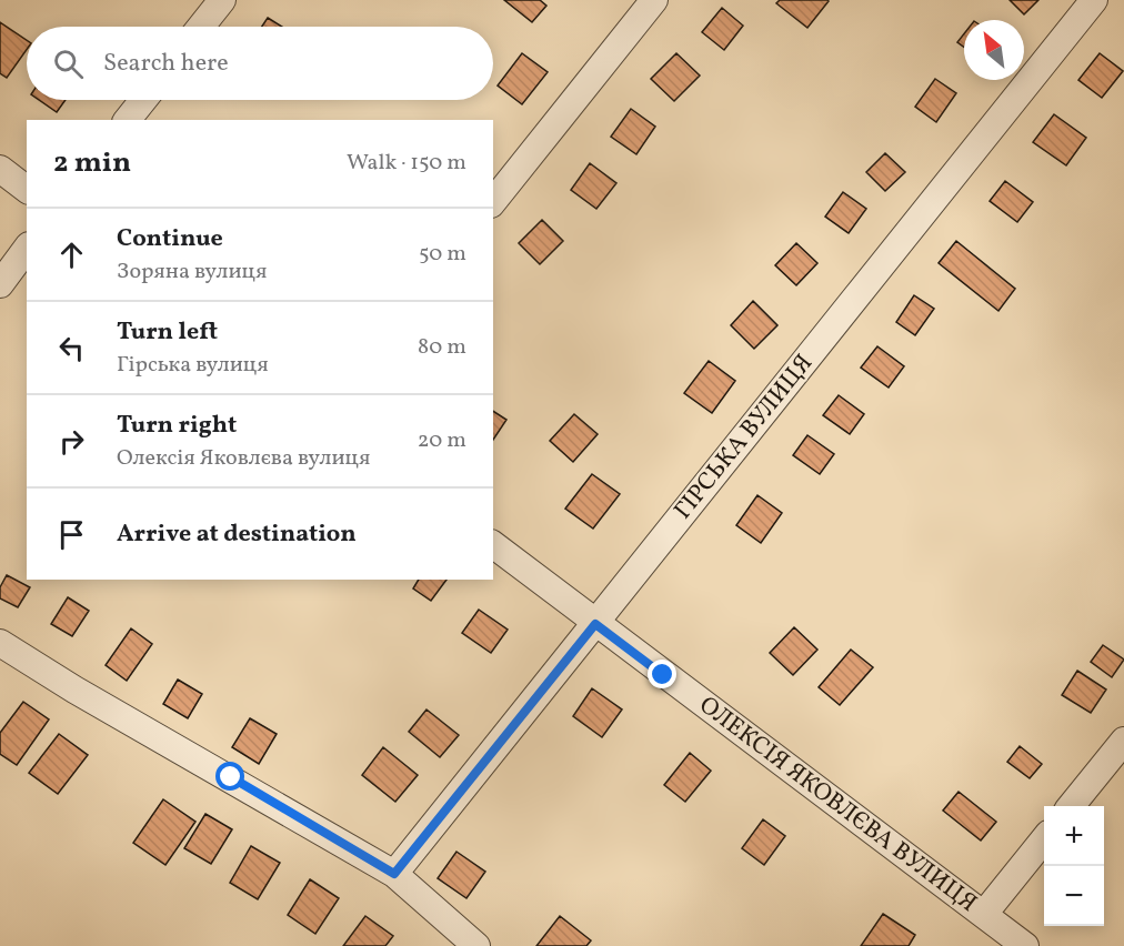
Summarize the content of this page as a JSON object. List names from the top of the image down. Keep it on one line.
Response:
{"streets":{"street":["ГІРСЬКА ВУЛИЦЯ","ОЛЕКСІЯ ЯКОВЛЄВА ВУЛИЦЯ"]},"crossings":[["ГІРСЬКА ВУЛИЦЯ","ОЛЕКСІЯ ЯКОВЛЄВА ВУЛИЦЯ"]],"north":"top left","page":{"search":"Search here","heading":["2 min","Walk · 150 m"],"list":[["Continue","Зоряна вулиця","50 m"],["Turn left","Гірська вулиця","80 m"],["Turn right","Олексія Яковлєва вулиця","20 m"],"Arrive at destination"],"map_buttons":["+","−"]}}
